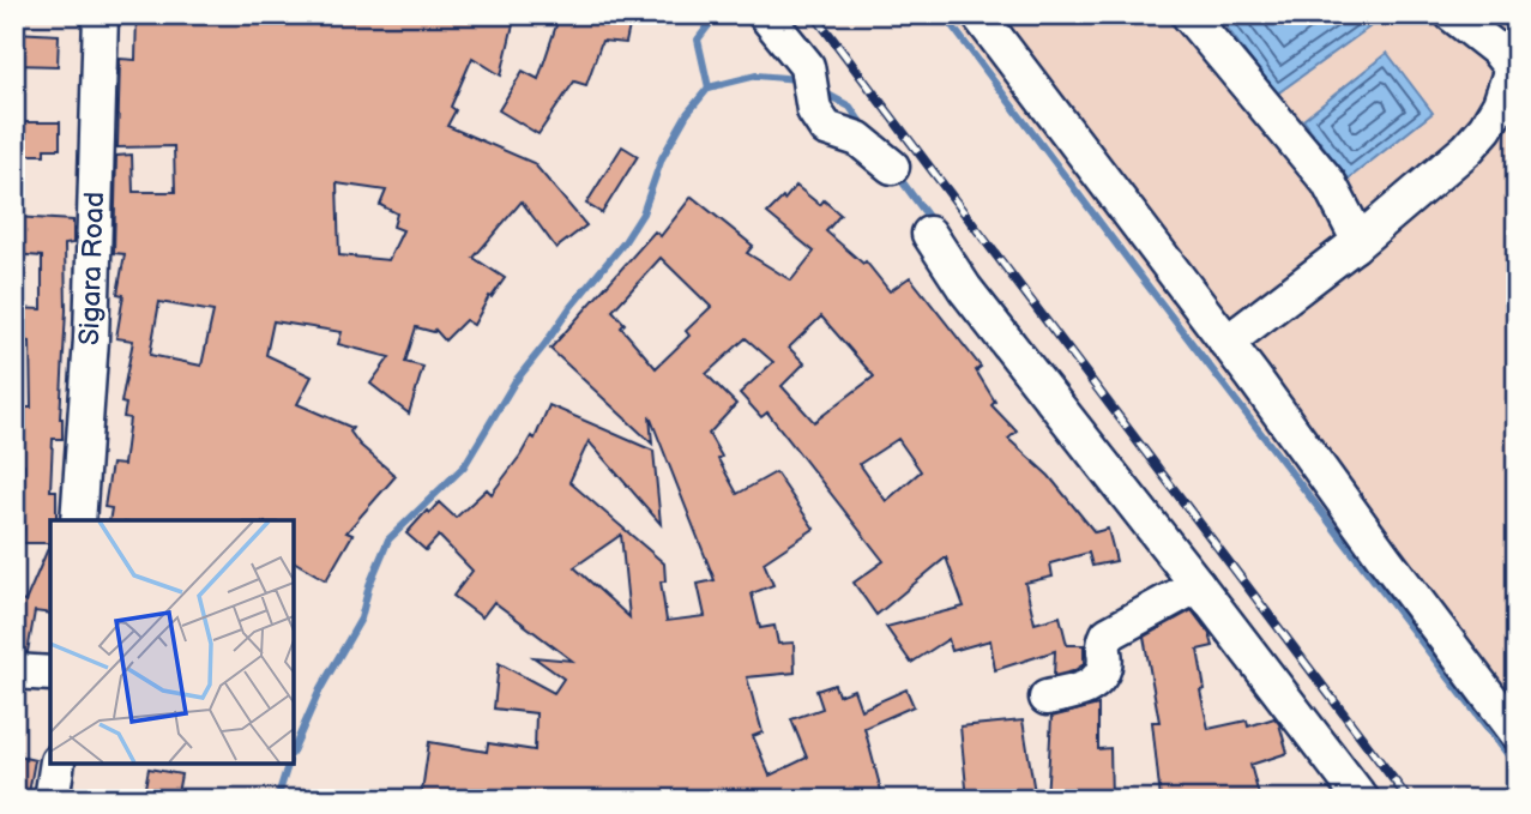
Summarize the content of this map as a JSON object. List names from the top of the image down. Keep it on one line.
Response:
{"streets":{"street":["Sigara Road"]}}
